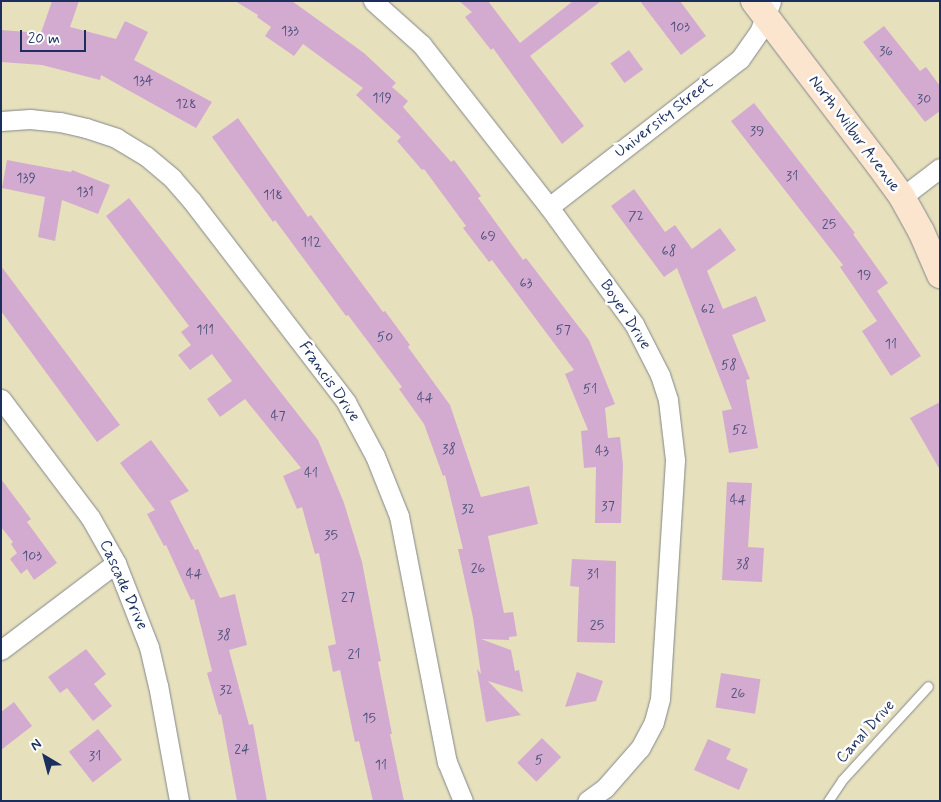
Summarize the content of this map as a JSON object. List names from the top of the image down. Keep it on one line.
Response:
{"streets":{"main road":["North Wilbur Avenue"],"street":["University Street","Boyer Drive","Francis Drive","Cascade Drive"],"lane":["Canal Drive"]},"crossings":[["University Street","North Wilbur Avenue"],["University Street","Boyer Drive"]],"house_numbers":["103","133","36","134","119","30","128","39","31","139","131","118","72","25","69","112","68","19","63","62","111","57","50","11","58","51","44","47","52","38","43","41","44","37","32","35","103","38","26","44","31","27","25","38","21","32","26","15","24","31","5","11"],"scale_bar":"20 m","north":"top left"}
